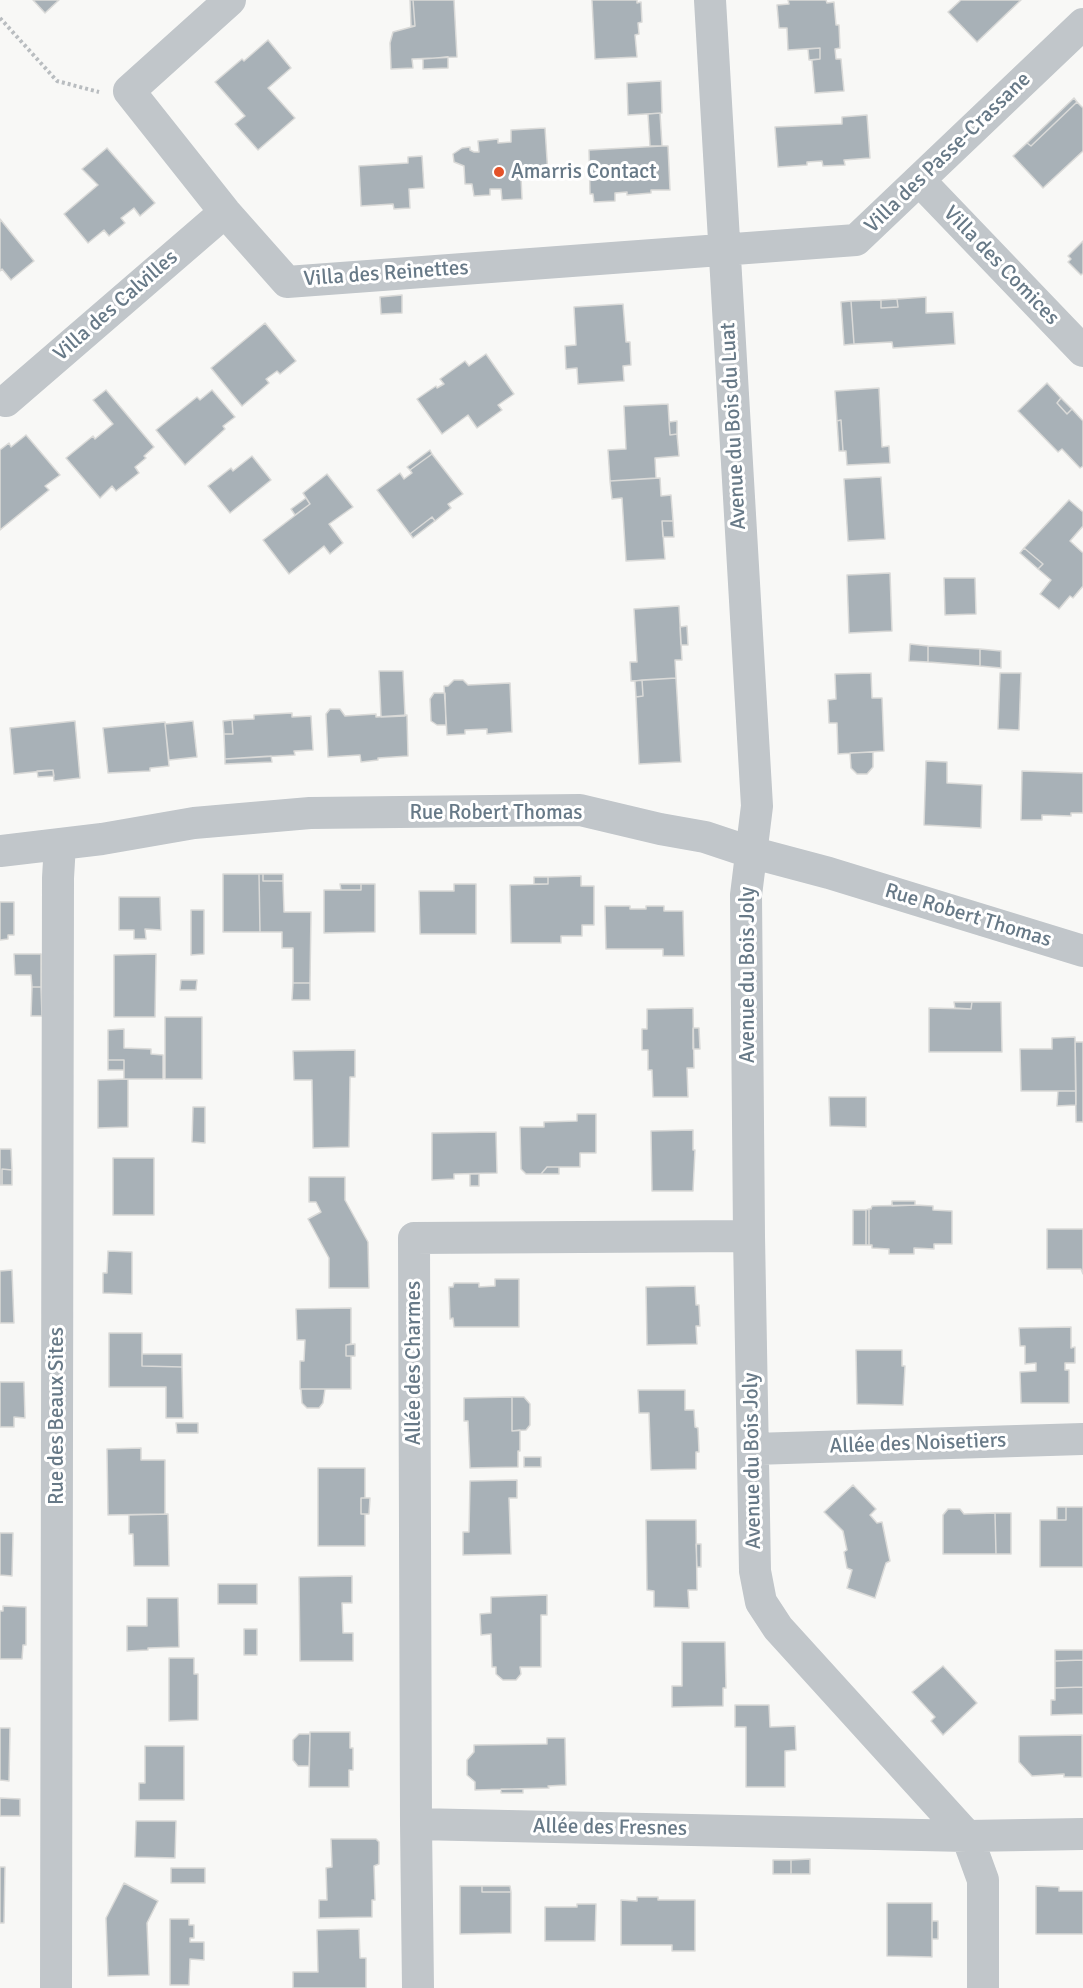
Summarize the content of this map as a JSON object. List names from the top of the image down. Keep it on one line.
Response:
{"streets":{"street":["Villa des Passe-Crassane","Villa des Comices","Villa des Reinettes","Villa des Calvilles","Avenue du Bois du Luat","Rue Robert Thomas","Avenue du Bois Joly","Allée des Charmes","Rue des Beaux Sites","Allée des Noisetiers","Allée des Fresnes"]},"crossings":[["Villa des Passe-Crassane","Villa des Comices"],["Villa des Passe-Crassane","Villa des Reinettes"],["Villa des Passe-Crassane","Avenue du Bois du Luat"],["Villa des Reinettes","Villa des Calvilles"],["Villa des Reinettes","Avenue du Bois du Luat"],["Avenue du Bois du Luat","Rue Robert Thomas"],["Avenue du Bois du Luat","Avenue du Bois Joly"],["Rue Robert Thomas","Avenue du Bois Joly"],["Rue Robert Thomas","Rue des Beaux Sites"],["Avenue du Bois Joly","Allée des Charmes"],["Avenue du Bois Joly","Allée des Noisetiers"],["Avenue du Bois Joly","Allée des Fresnes"],["Allée des Charmes","Allée des Fresnes"]],"places":["Amarris Contact"]}
